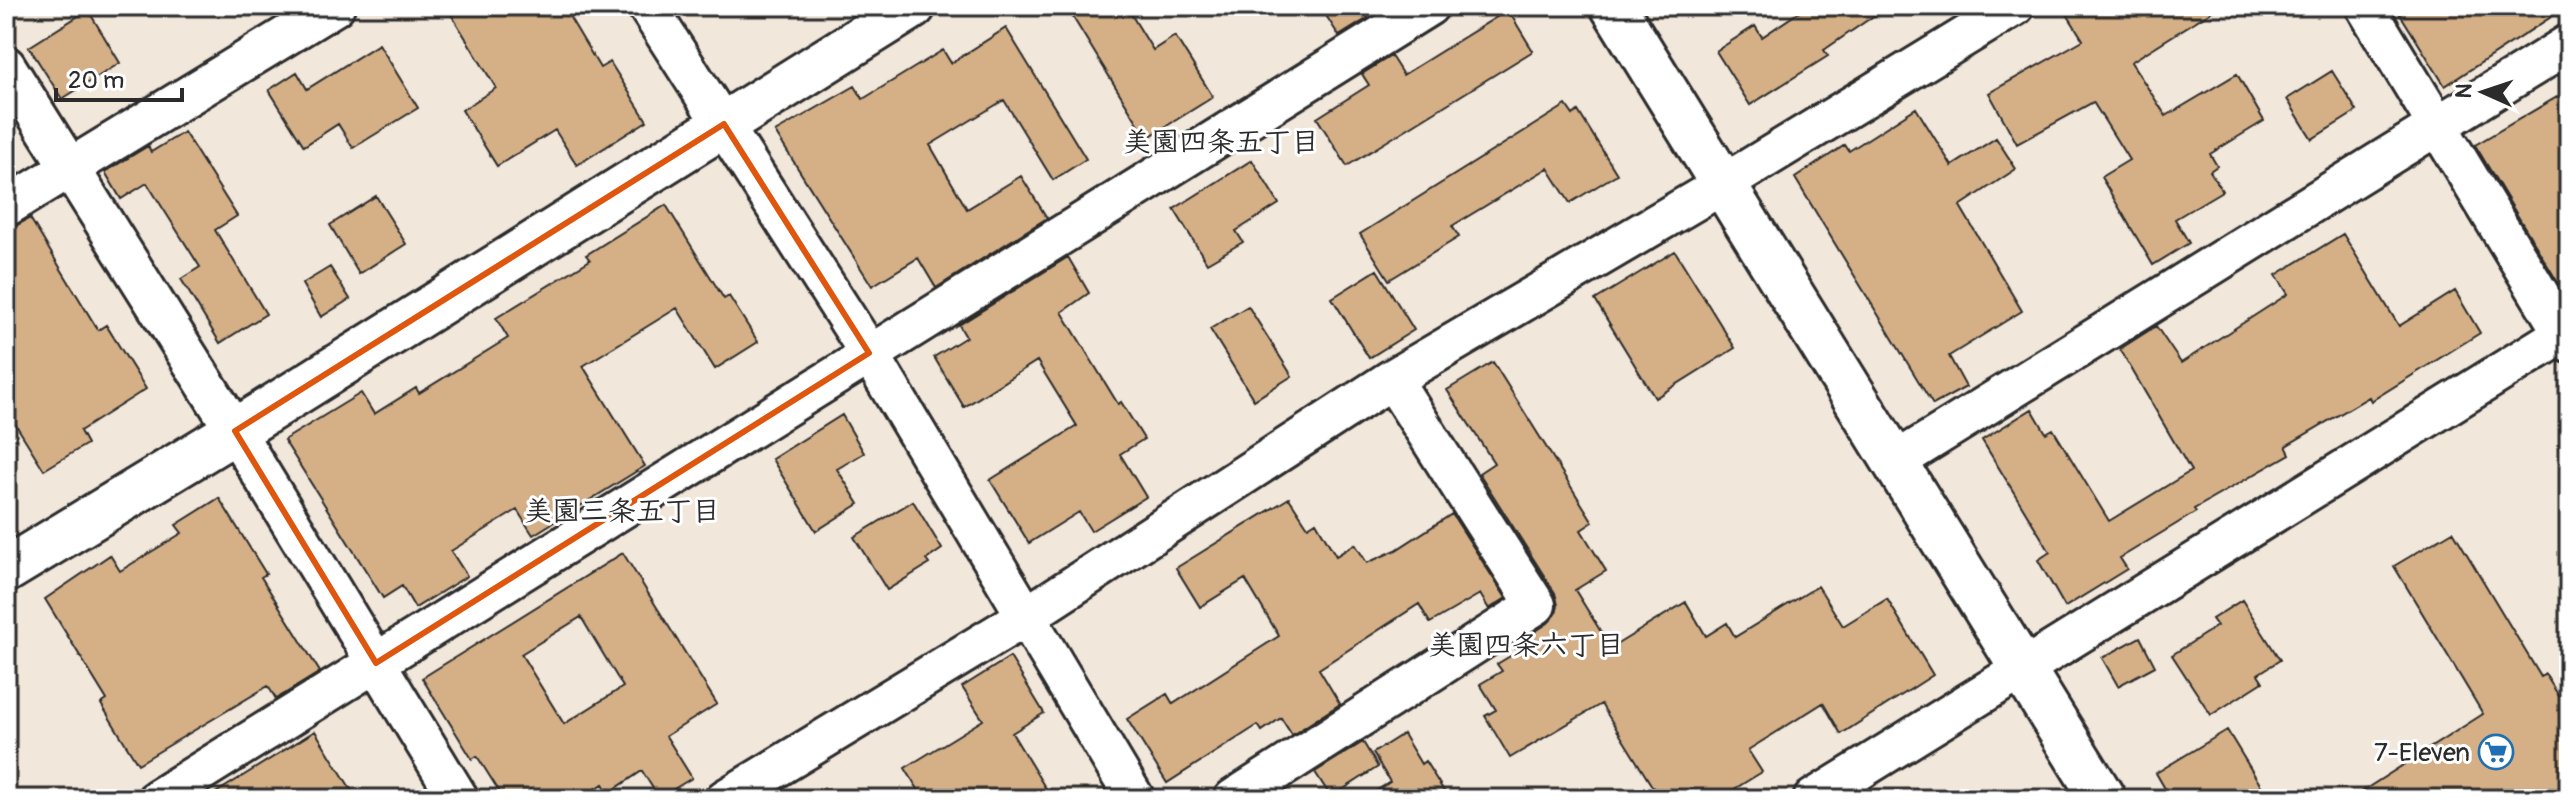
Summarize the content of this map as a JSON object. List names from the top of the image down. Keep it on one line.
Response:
{"districts":["美園四条五丁目","美園三条五丁目","美園四条六丁目"],"places":{"supermarket":["7-Eleven"]},"scale_bar":"20 m","north":"left"}
